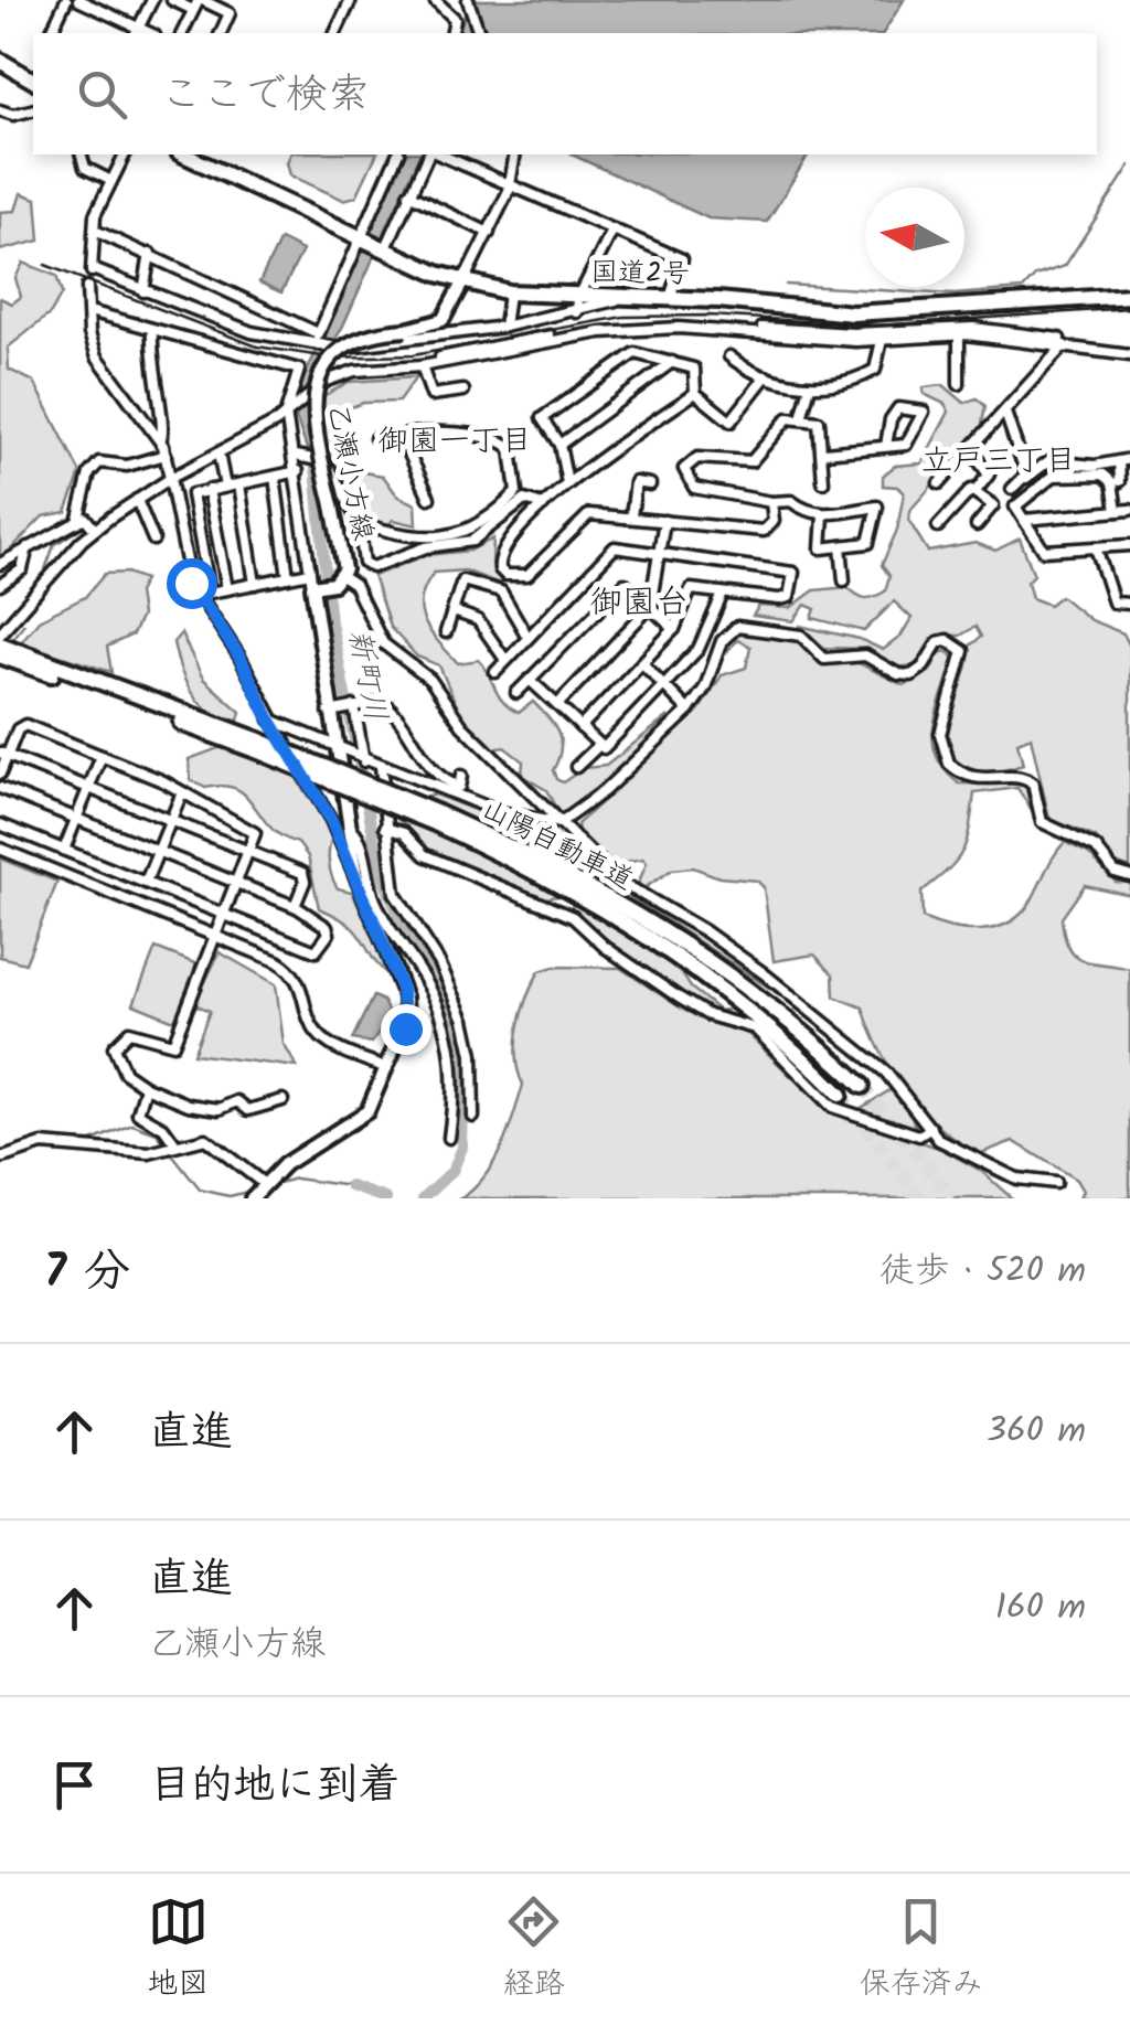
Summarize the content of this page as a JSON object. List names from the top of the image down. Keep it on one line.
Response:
{"streets":{"highway":["国道2号","山陽自動車道"],"main road":["乙瀬小方線"]},"crossings":[["国道2号","乙瀬小方線"]],"districts":["御園一丁目","立戸三丁目","御園台"],"water":["新町川"],"north":"left","page":{"search":"ここで検索","heading":["7 分","徒歩 · 520 m"],"list":[["直進","360 m"],["直進","乙瀬小方線","160 m"],"目的地に到着"],"nav":["地図","経路","保存済み"]}}
